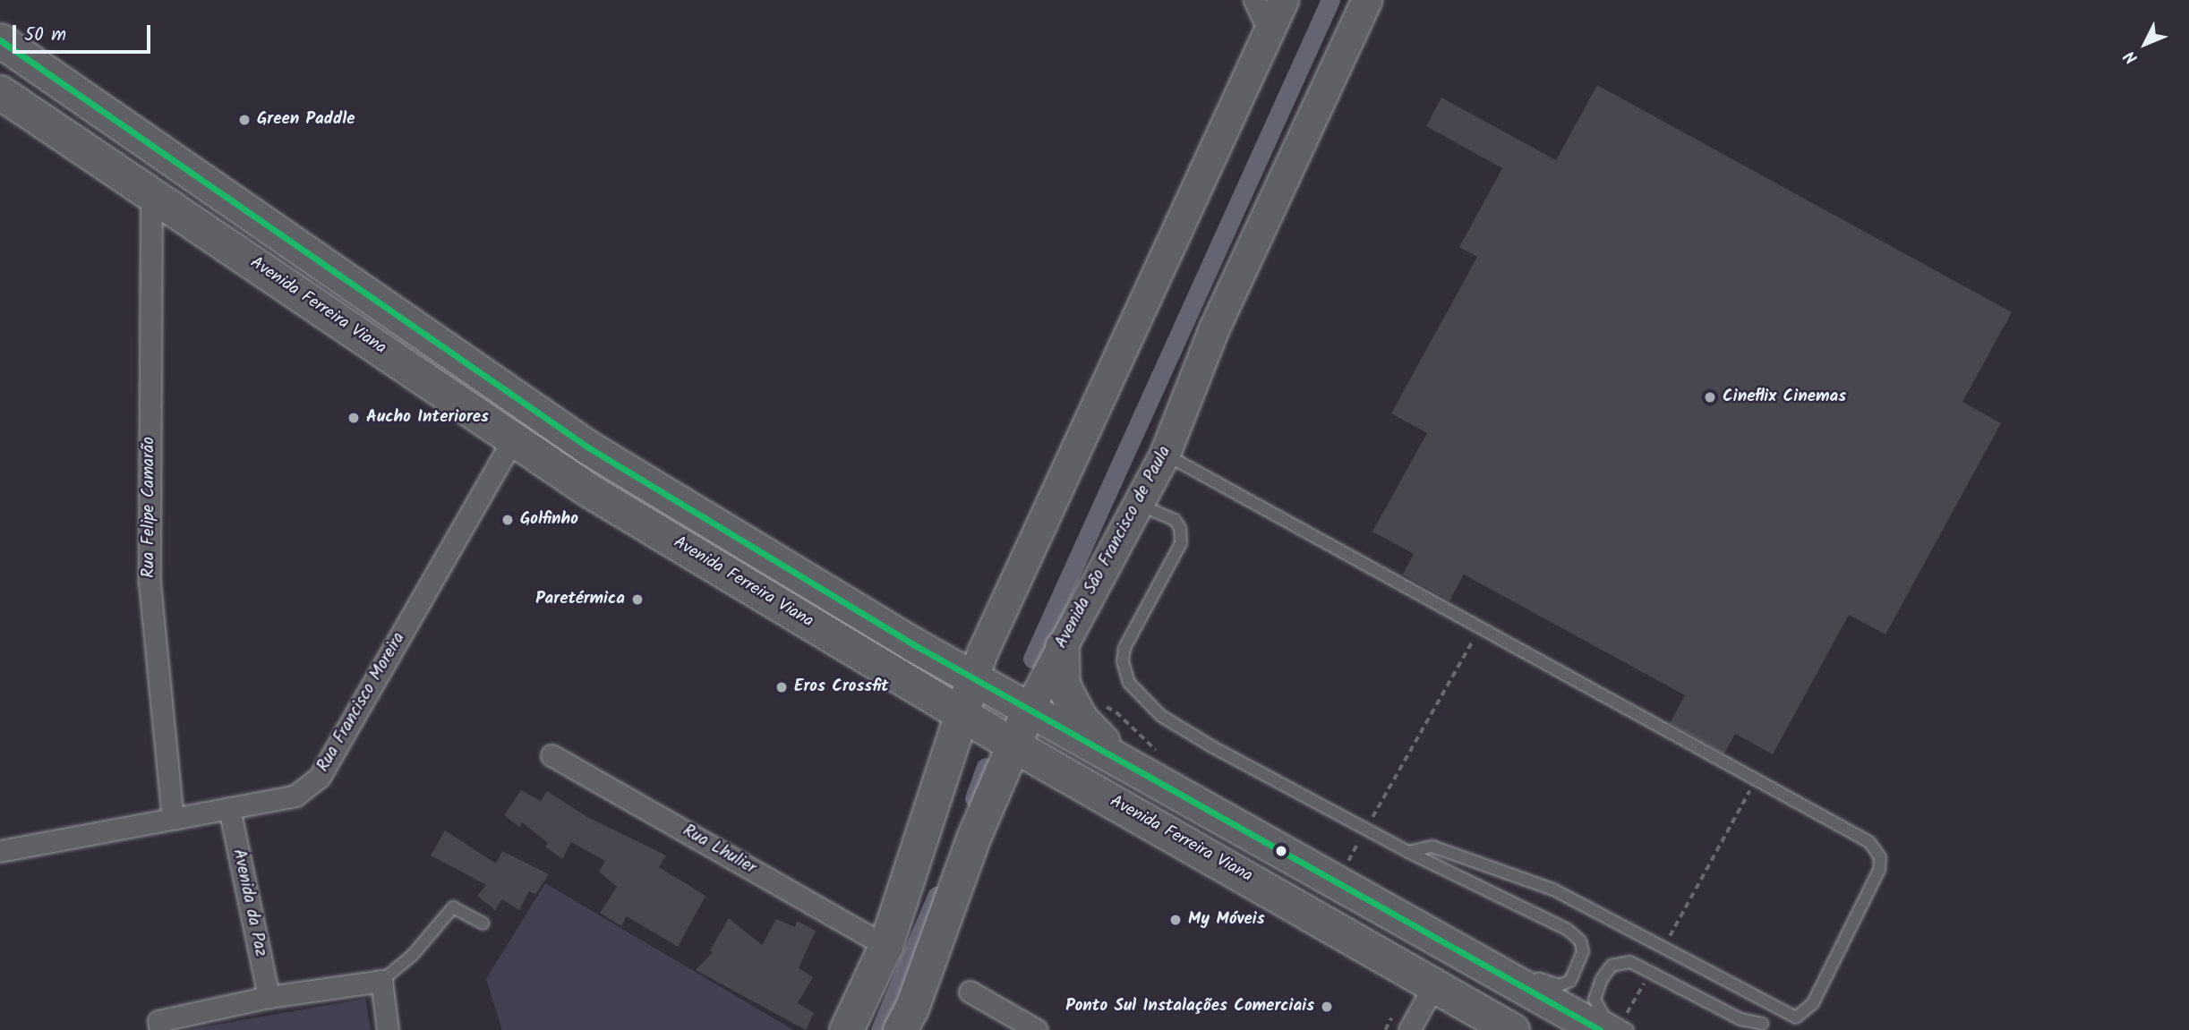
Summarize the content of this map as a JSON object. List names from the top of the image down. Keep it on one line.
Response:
{"streets":{"main road":["Avenida Ferreira Viana","Avenida São Francisco de Paula"],"street":["Rua Felipe Camarão","Rua Francisco Moreira","Rua Lhulier","Avenida da Paz"]},"crossings":[["Avenida Ferreira Viana","Rua Felipe Camarão"],["Avenida Ferreira Viana","Avenida São Francisco de Paula"],["Avenida Ferreira Viana","Rua Francisco Moreira"],["Rua Felipe Camarão","Rua Francisco Moreira"],["Rua Francisco Moreira","Avenida da Paz"]],"places":["Green Paddle","Cineflix Cinemas","Aucho Interiores","Golfinho","Paretérmica","Eros Crossfit","My Móveis","Ponto Sul Instalações Comerciais"],"scale_bar":"50 m","north":"bottom left"}
